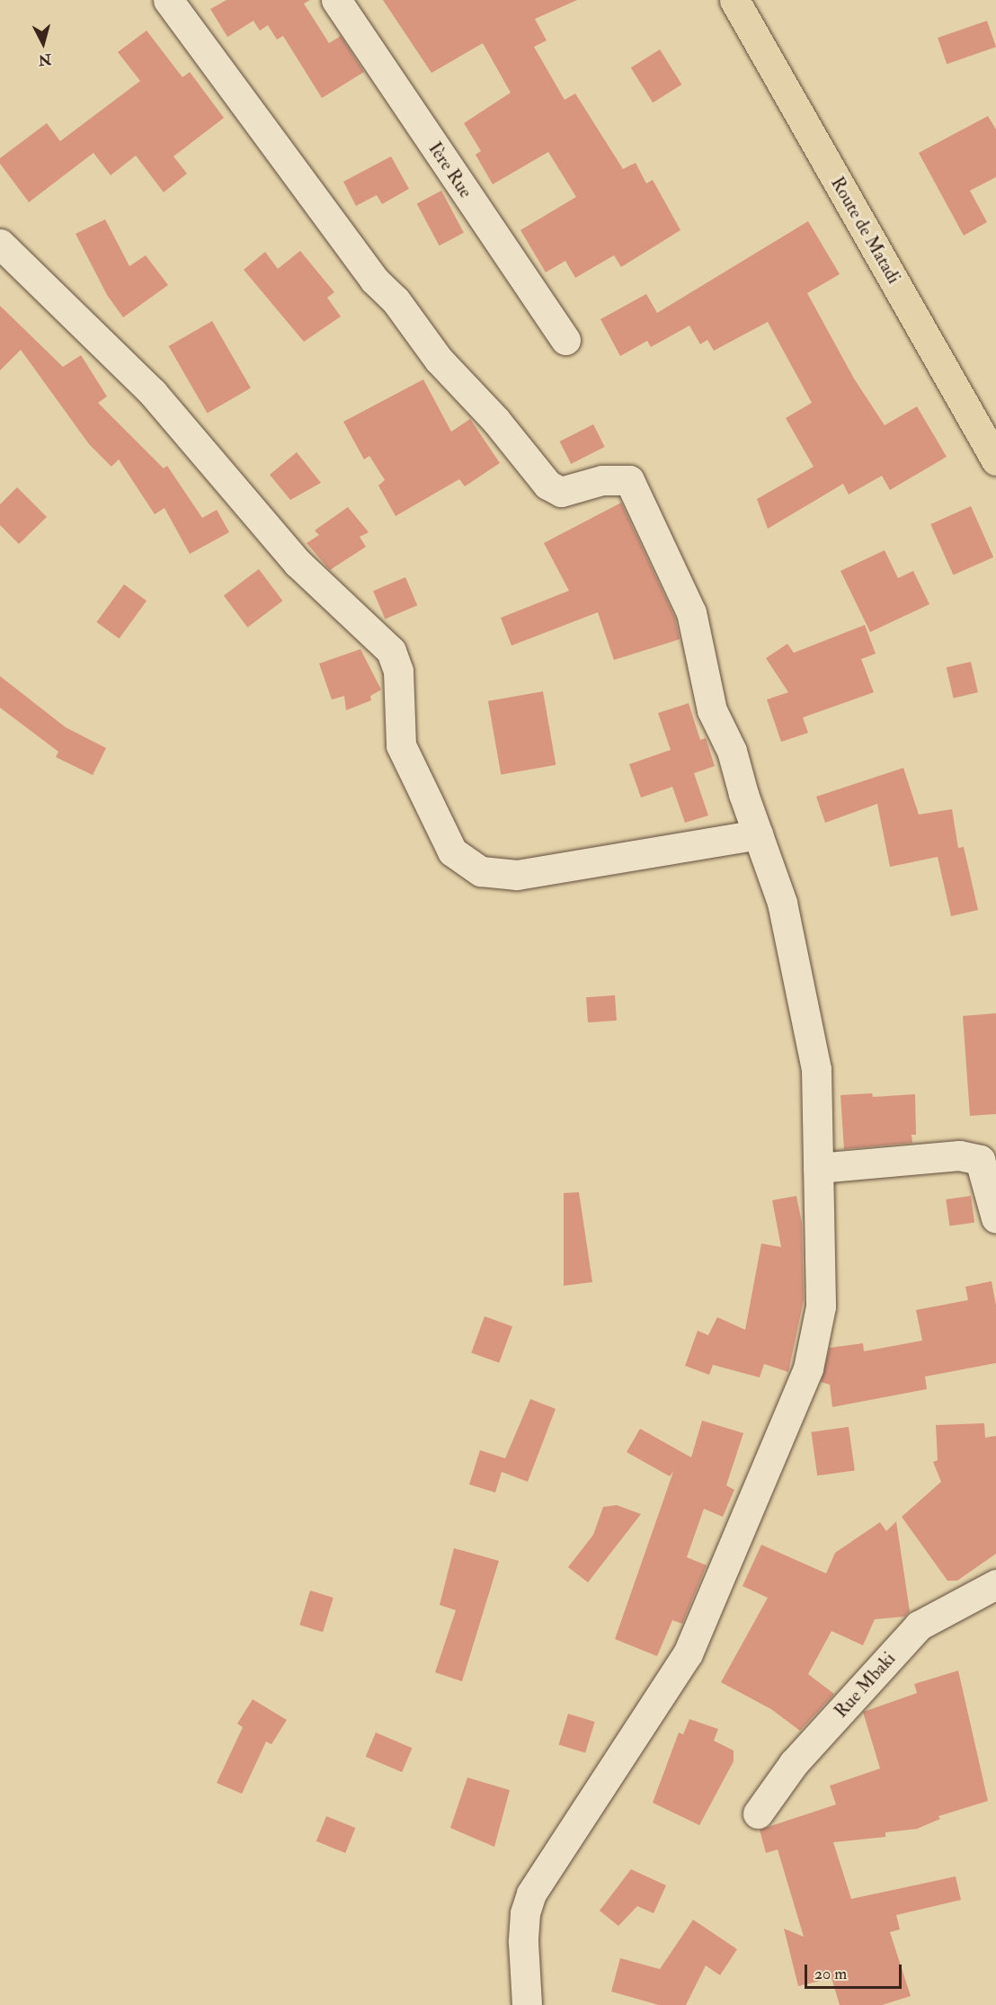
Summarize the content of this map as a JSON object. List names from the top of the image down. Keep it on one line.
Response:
{"streets":{"highway":["Route de Matadi"],"street":["Ière Rue","Rue Mbaki"]},"scale_bar":"20 m","north":"bottom"}
